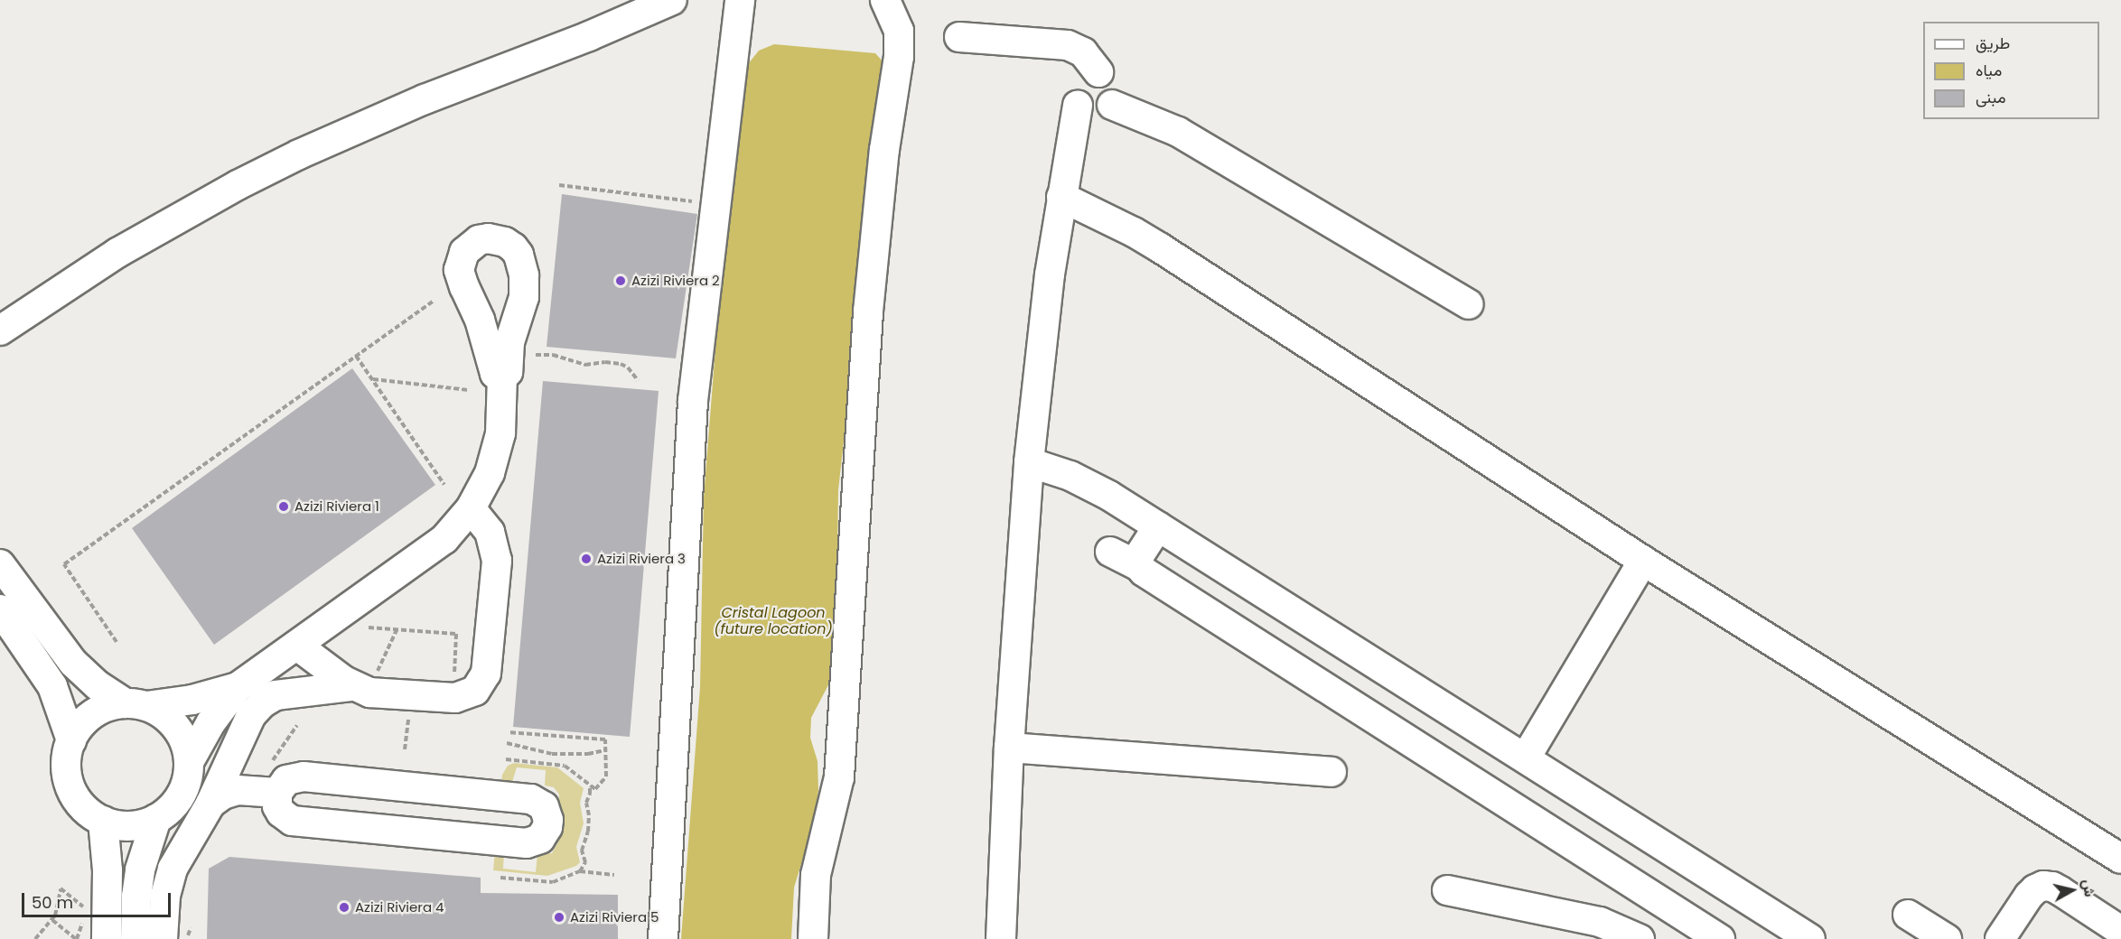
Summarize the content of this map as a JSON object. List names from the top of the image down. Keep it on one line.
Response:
{"water":["Cristal Lagoon (future location)"],"places":["Azizi Riviera 2","Azizi Riviera 1","Azizi Riviera 3","Azizi Riviera 4","Azizi Riviera 5"],"legend":["طريق","مياه","مبنى"],"scale_bar":"50 m","north":"right"}
